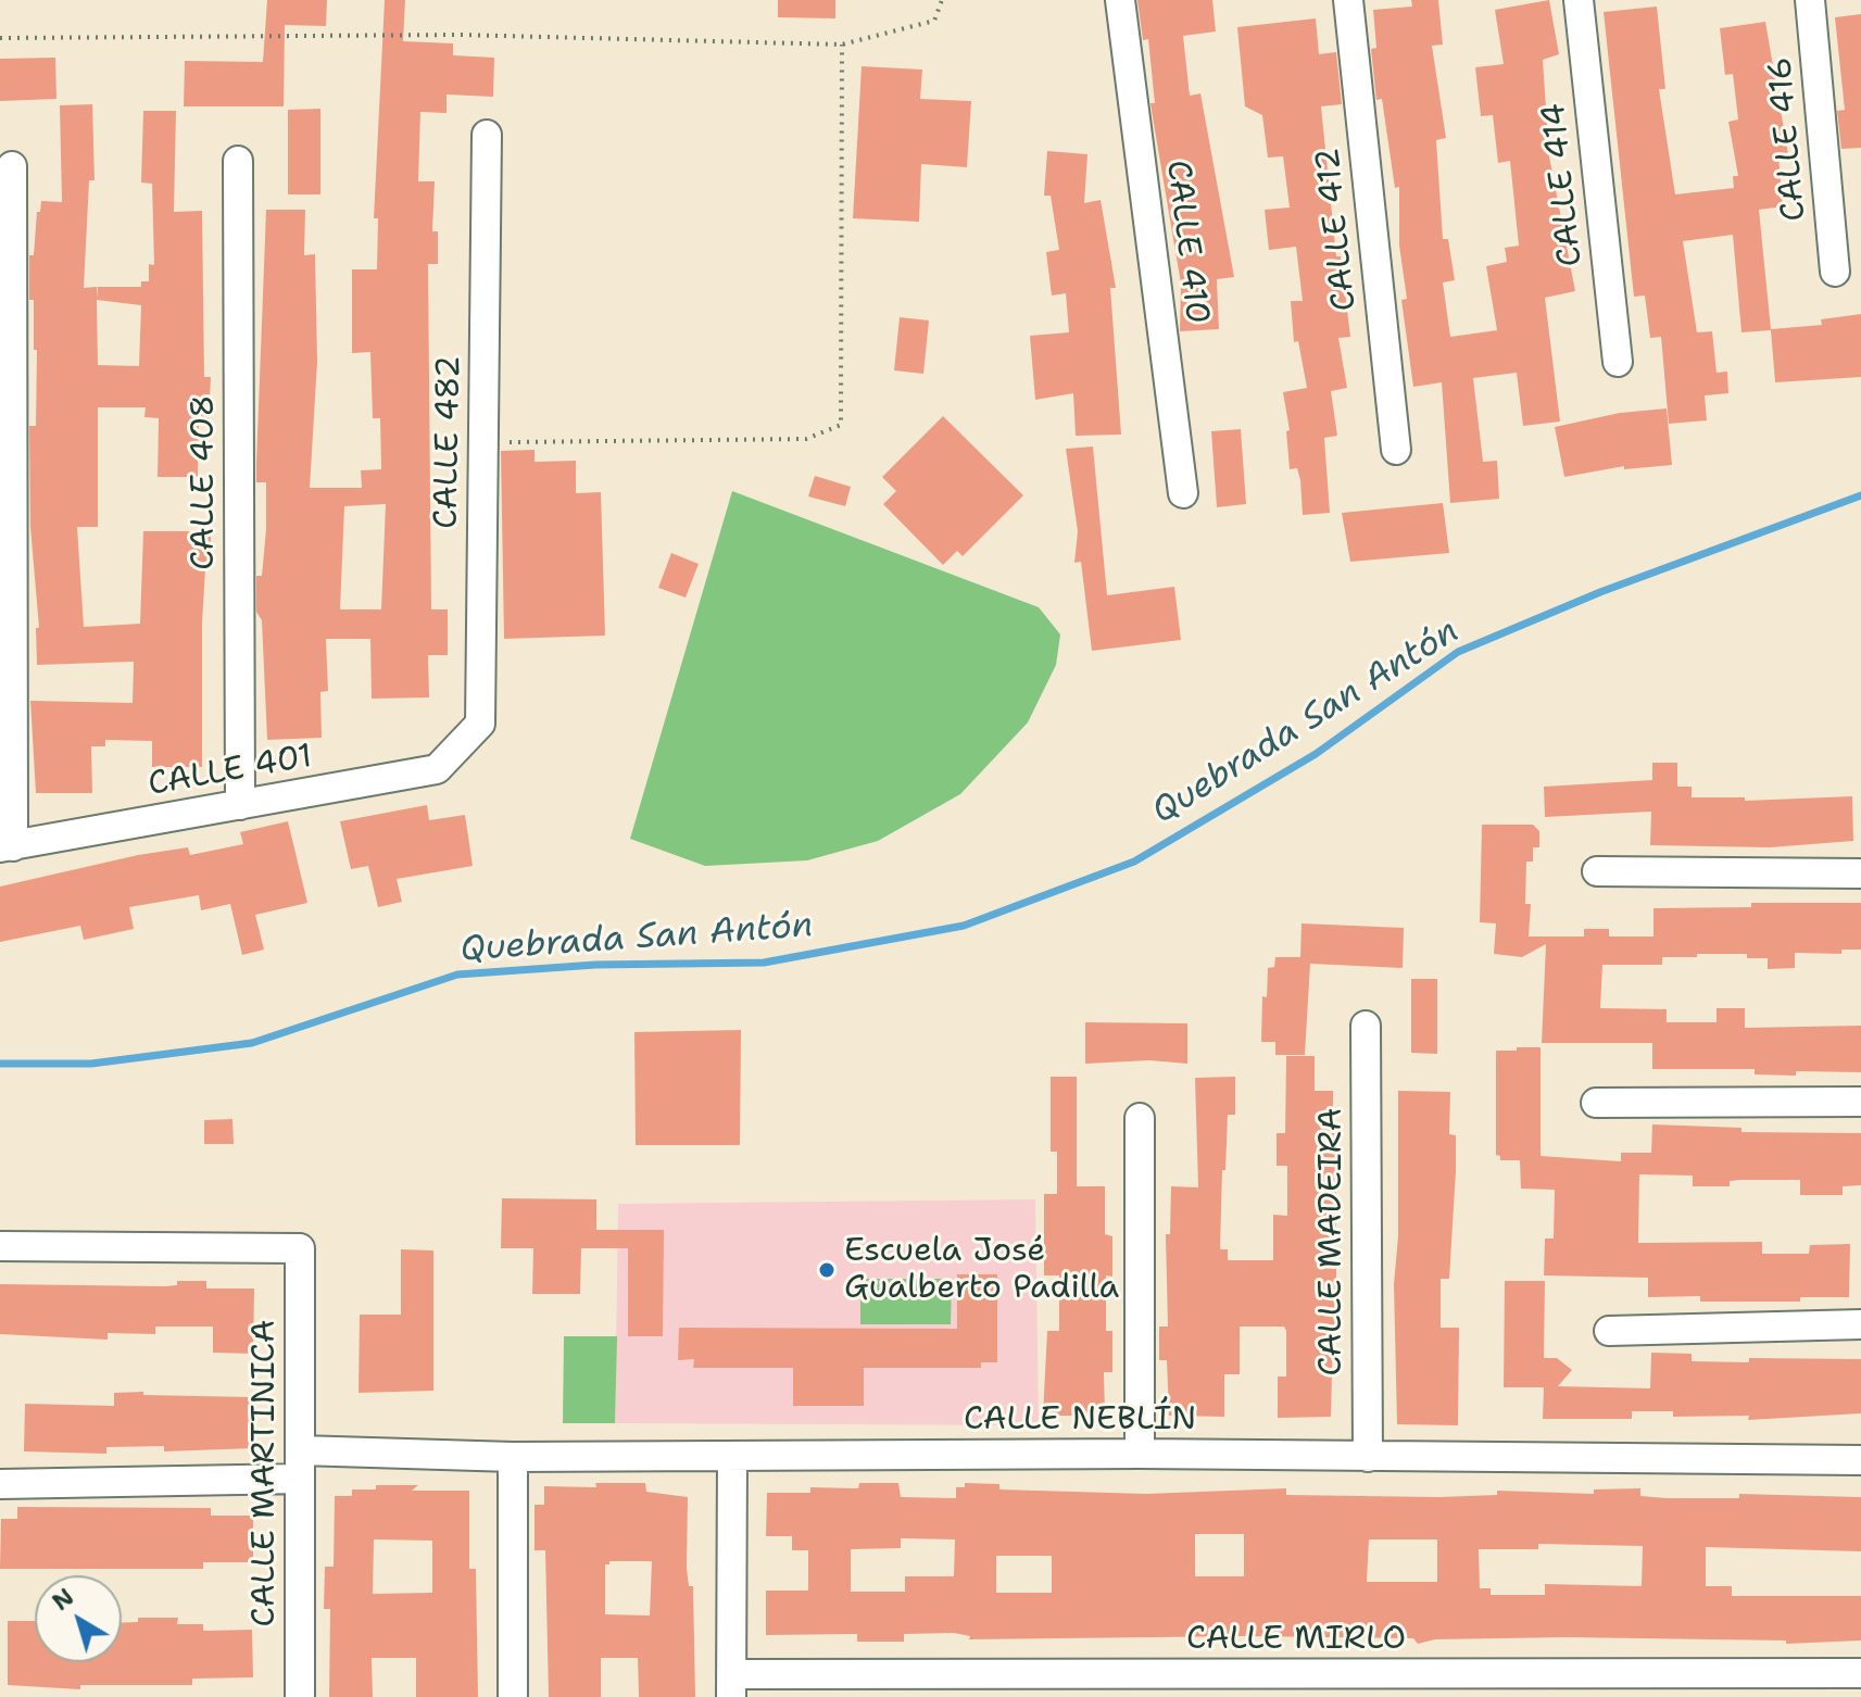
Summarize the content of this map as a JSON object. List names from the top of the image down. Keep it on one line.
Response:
{"streets":{"street":["CALLE 416","CALLE 414","CALLE 412","CALLE 410","CALLE 482","CALLE 408","CALLE 401","CALLE MADEIRA","CALLE NEBLÍN","CALLE MARTINICA","CALLE MIRLO"]},"crossings":[["CALLE 482","CALLE 401"],["CALLE 408","CALLE 401"],["CALLE MADEIRA","CALLE NEBLÍN"],["CALLE NEBLÍN","CALLE MARTINICA"]],"water":["Quebrada San Antón"],"places":["Escuela José Gualberto Padilla"],"north":"top left"}
